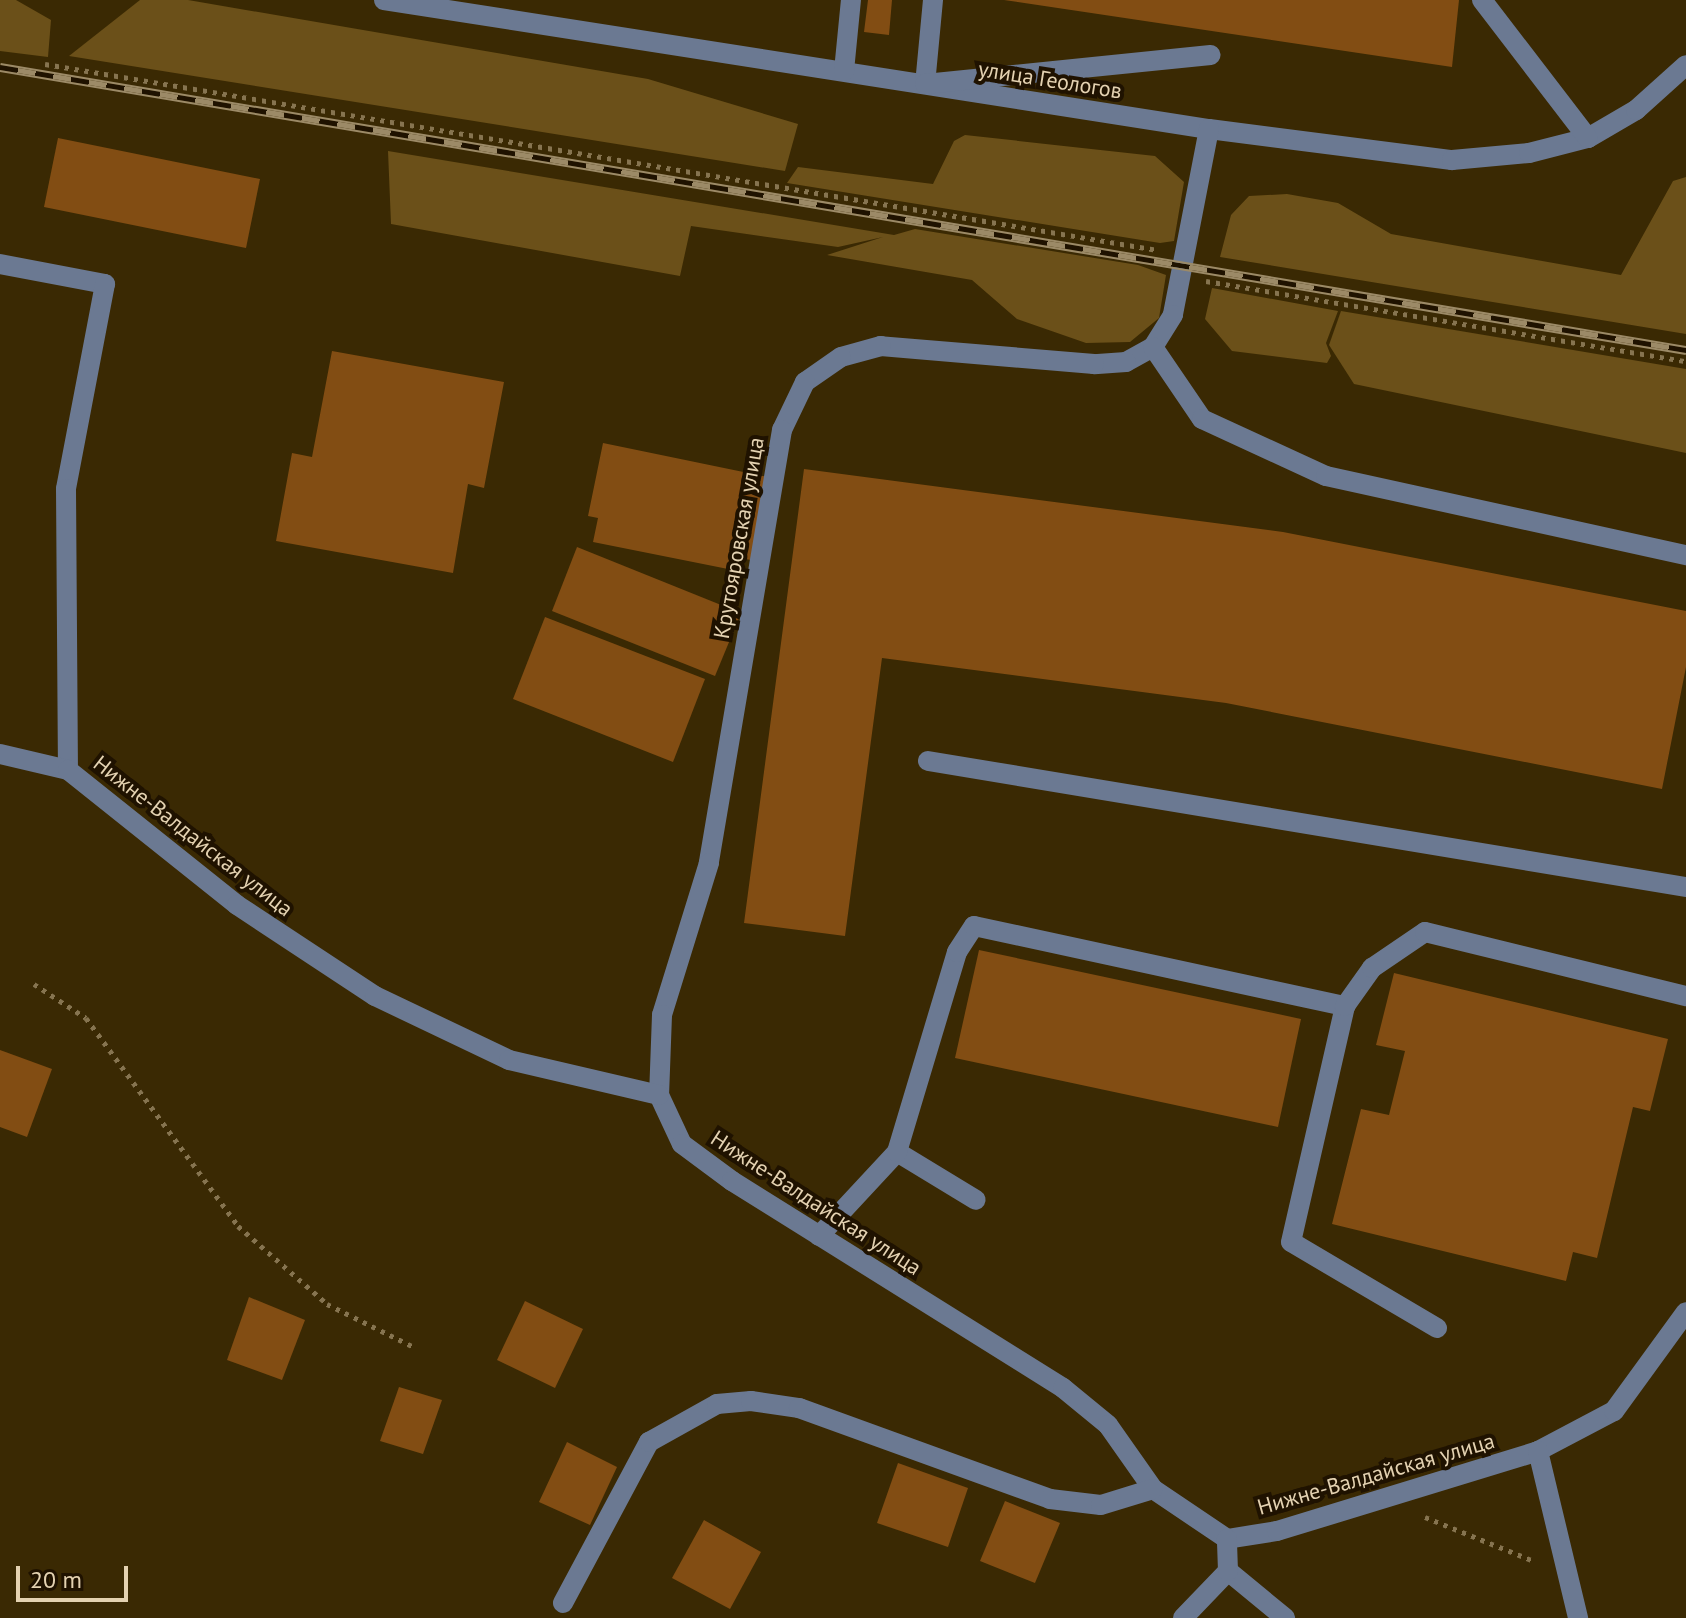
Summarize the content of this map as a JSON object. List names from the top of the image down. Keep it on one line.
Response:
{"streets":{"street":["улица Геологов","Крутояровская улица","Нижне-Валдайская улица"]},"crossings":[["Крутояровская улица","Нижне-Валдайская улица"]],"scale_bar":"20 m"}
